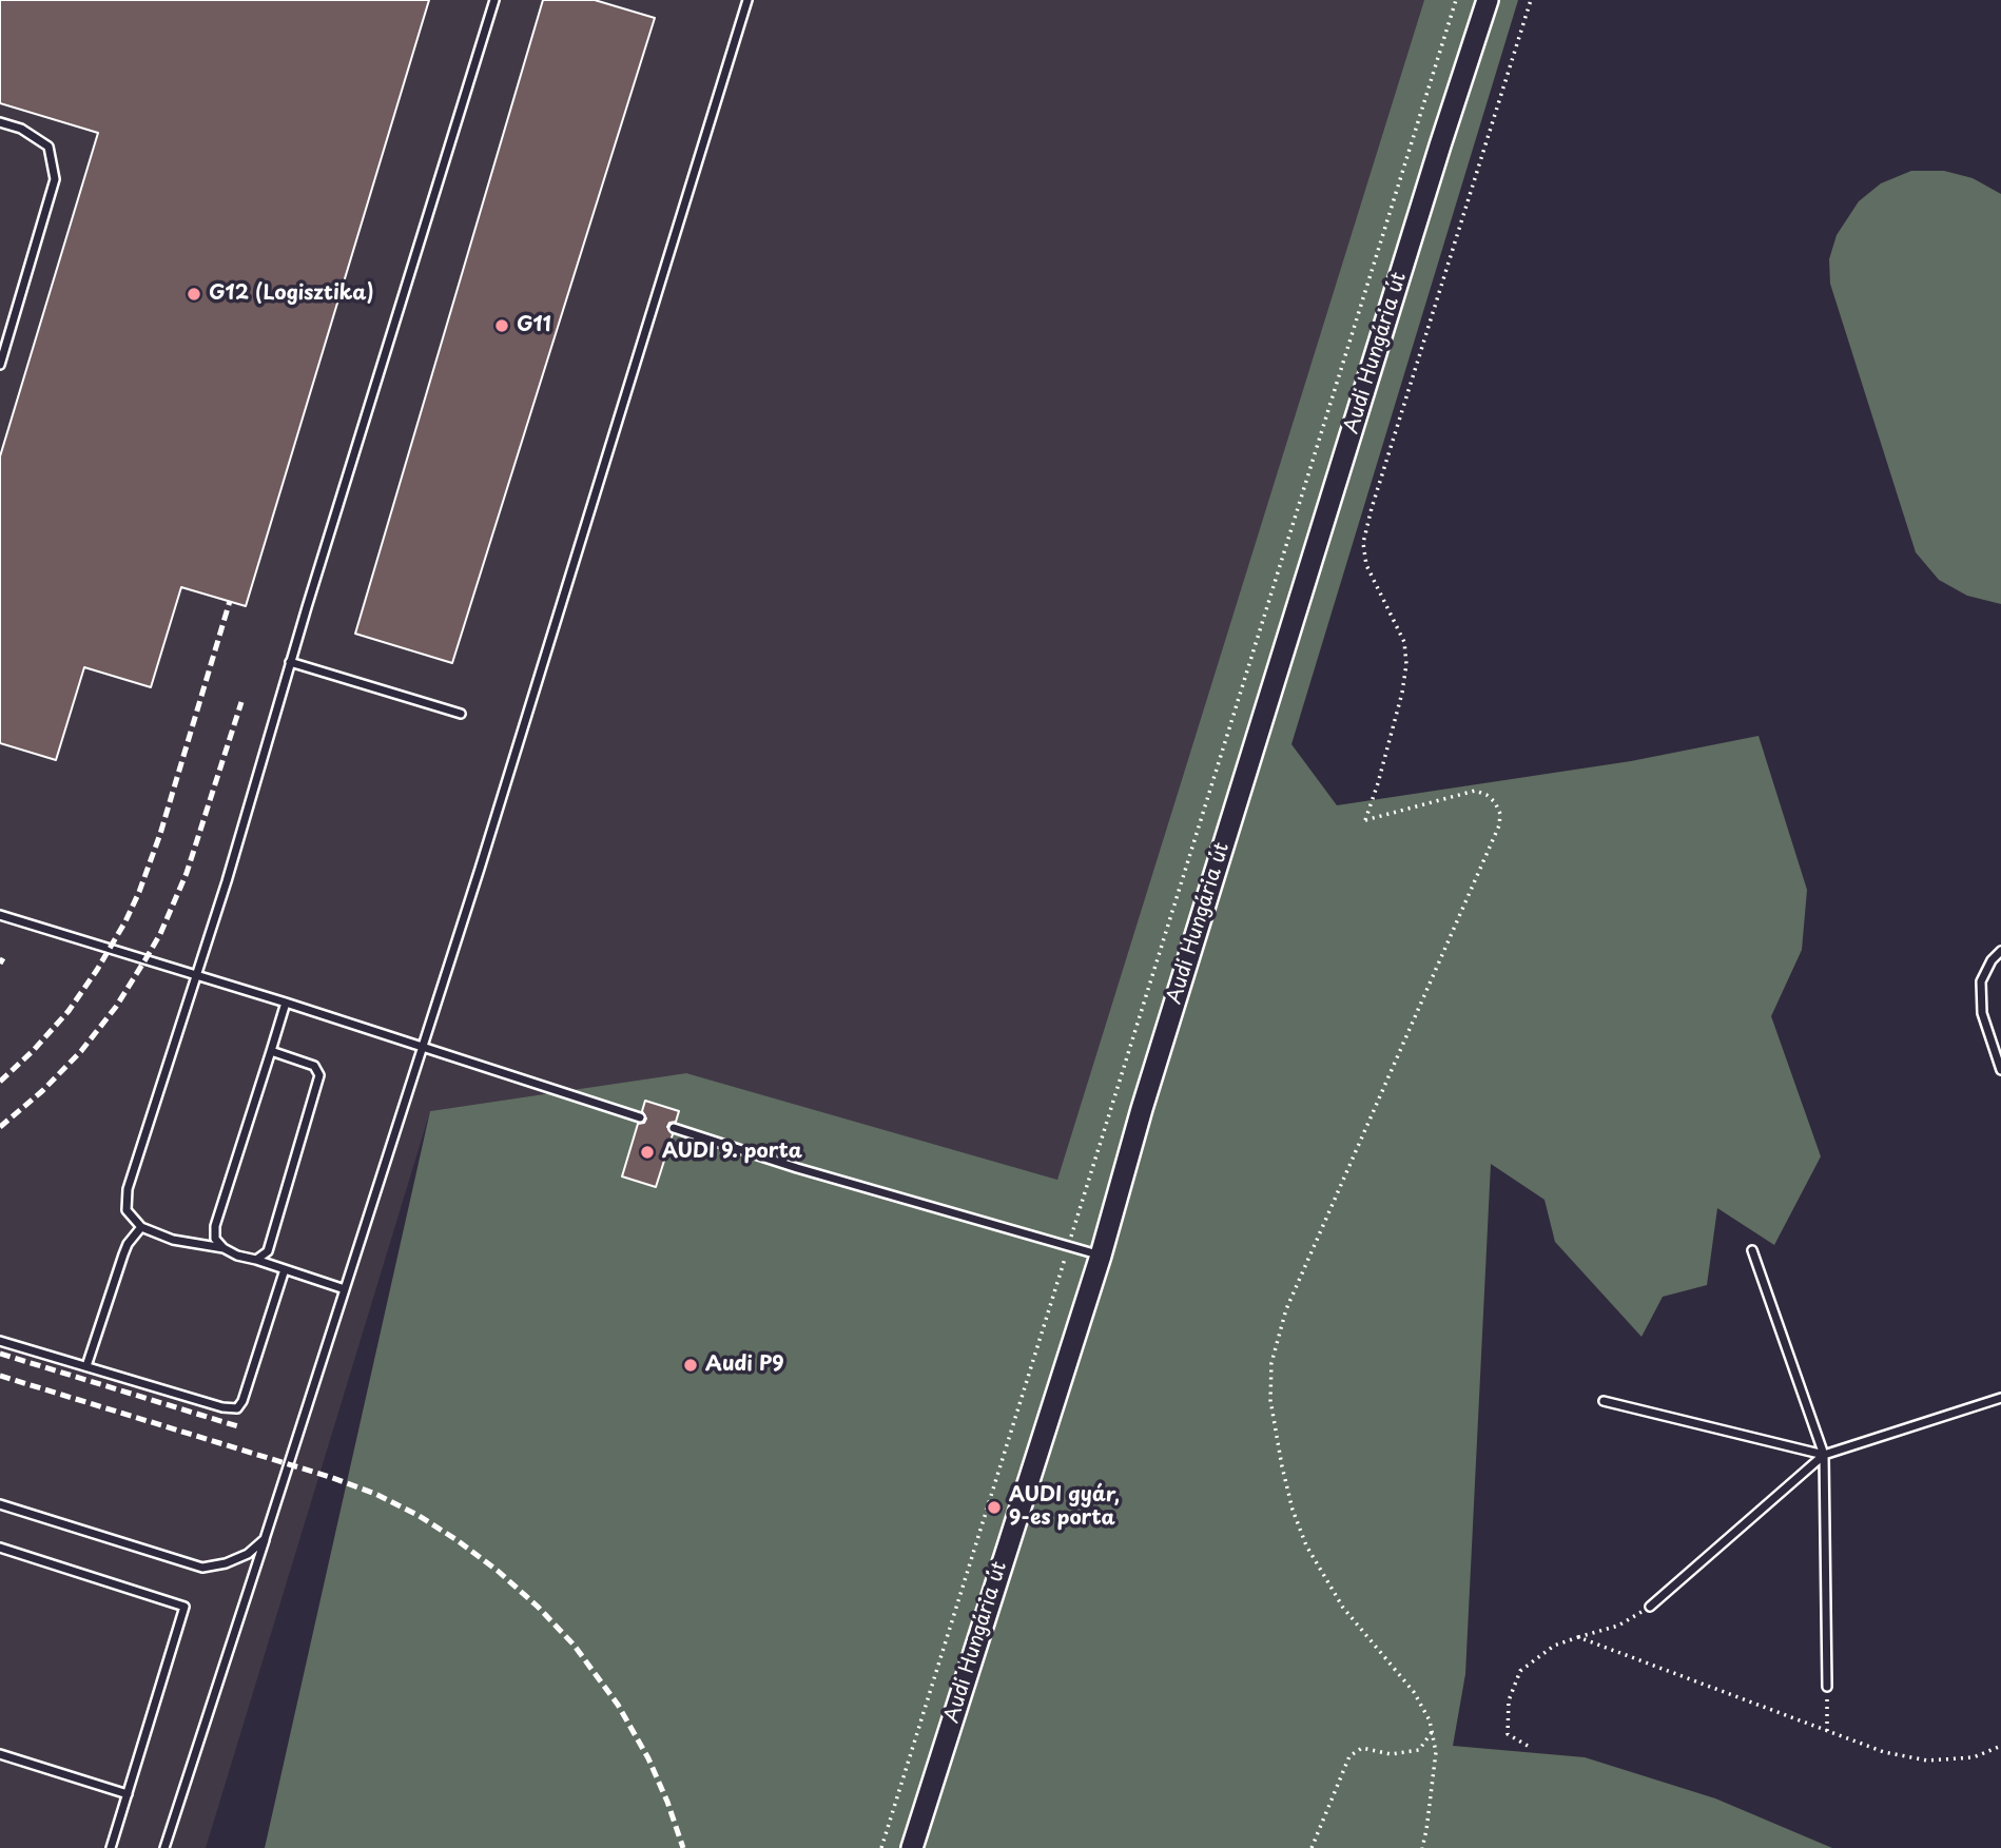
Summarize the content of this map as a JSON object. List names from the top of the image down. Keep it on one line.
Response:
{"streets":{"street":["Audi Hungária út"]},"places":["G12 (Logisztika)","G11","AUDI 9. porta","Audi P9","AUDI gyár, 9-es porta"]}
